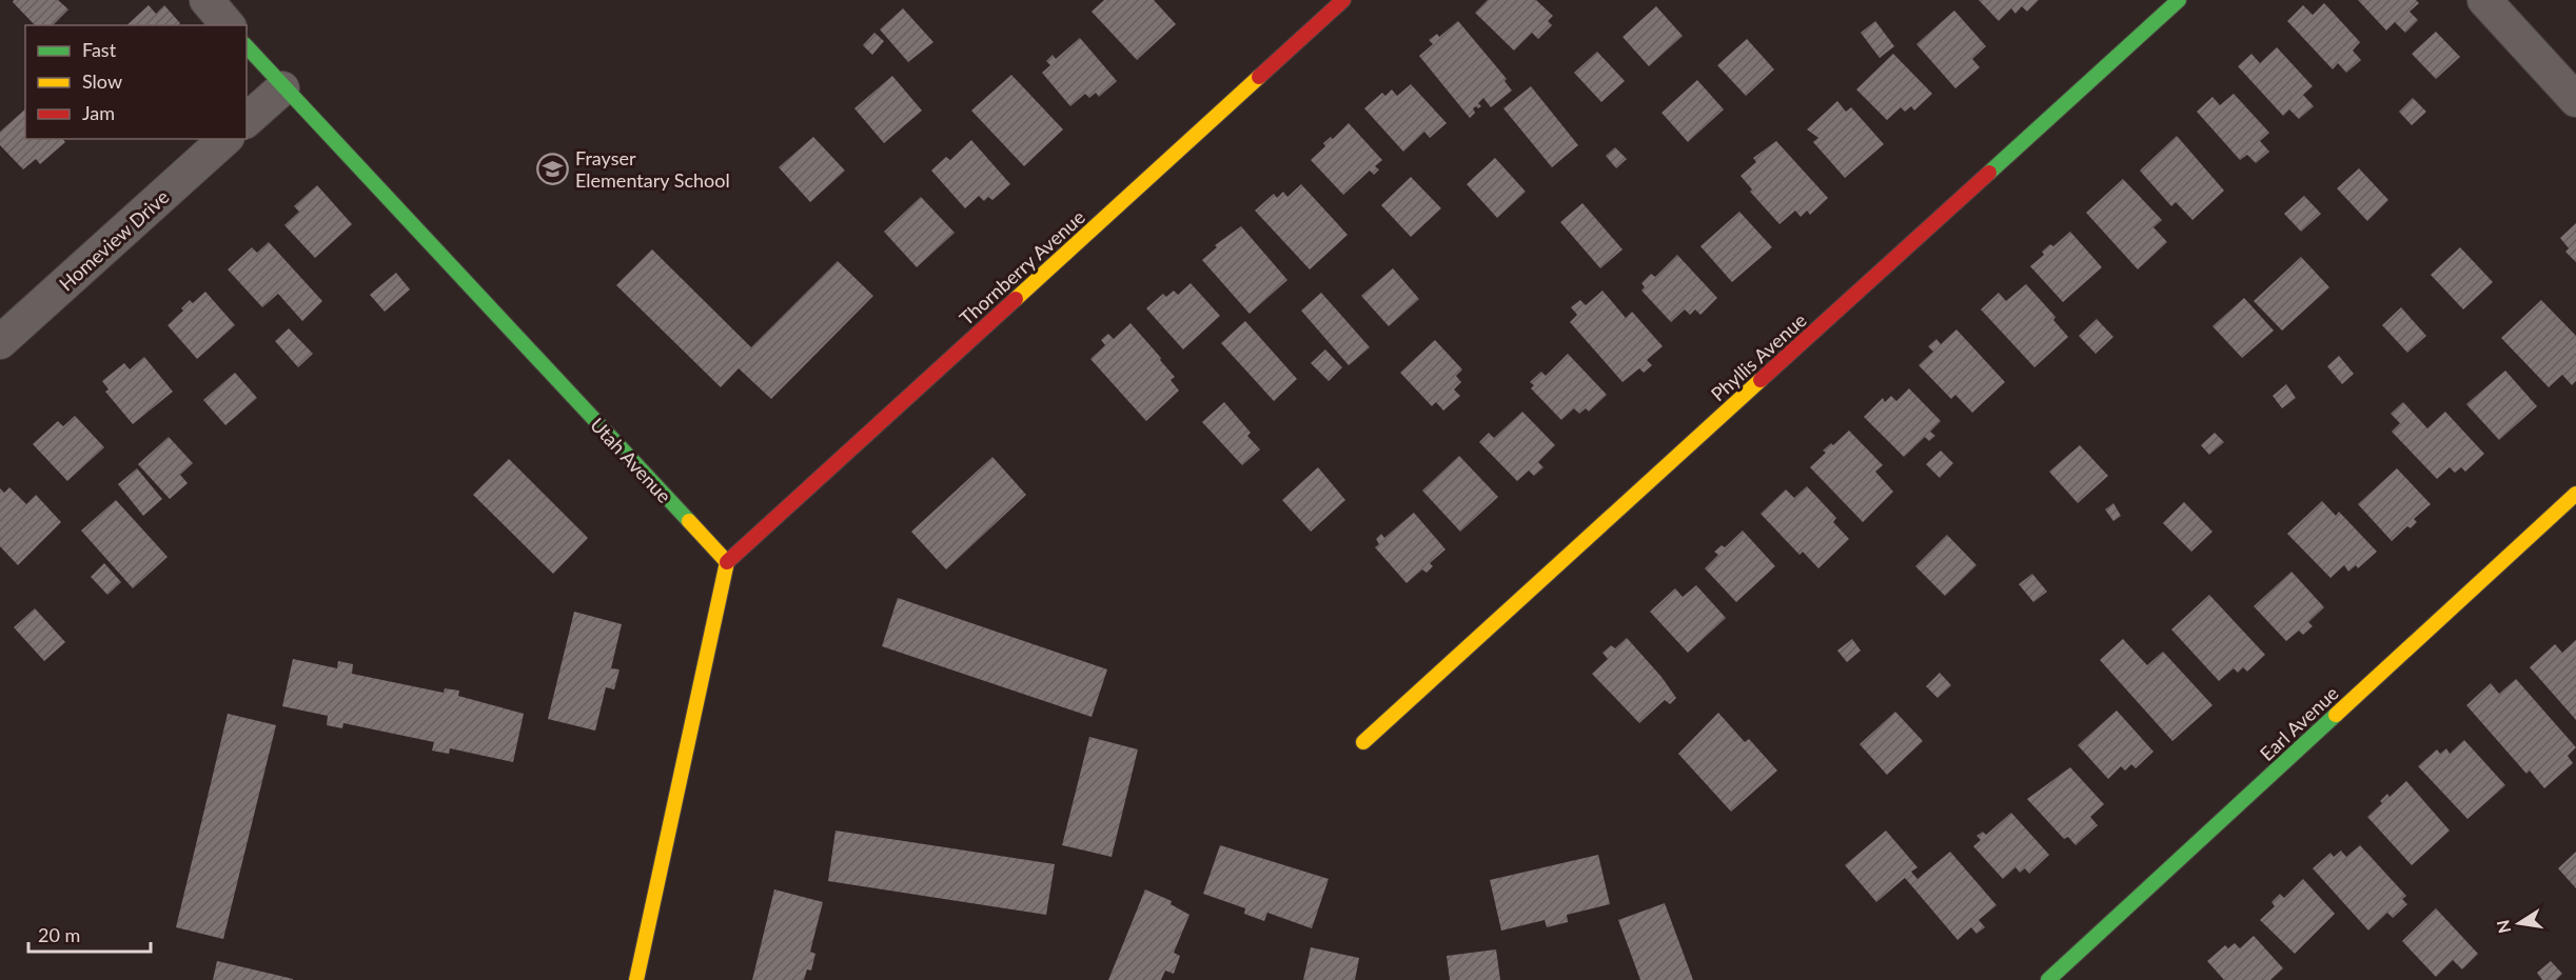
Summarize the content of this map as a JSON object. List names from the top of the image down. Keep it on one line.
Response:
{"streets":{"street":["Homeview Drive","Thornberry Avenue","Phyllis Avenue","Utah Avenue","Earl Avenue"]},"crossings":[["Thornberry Avenue","Utah Avenue"]],"places":{"school or university":["Frayser Elementary School"]},"legend":["Fast","Slow","Jam"],"scale_bar":"20 m","north":"left"}
